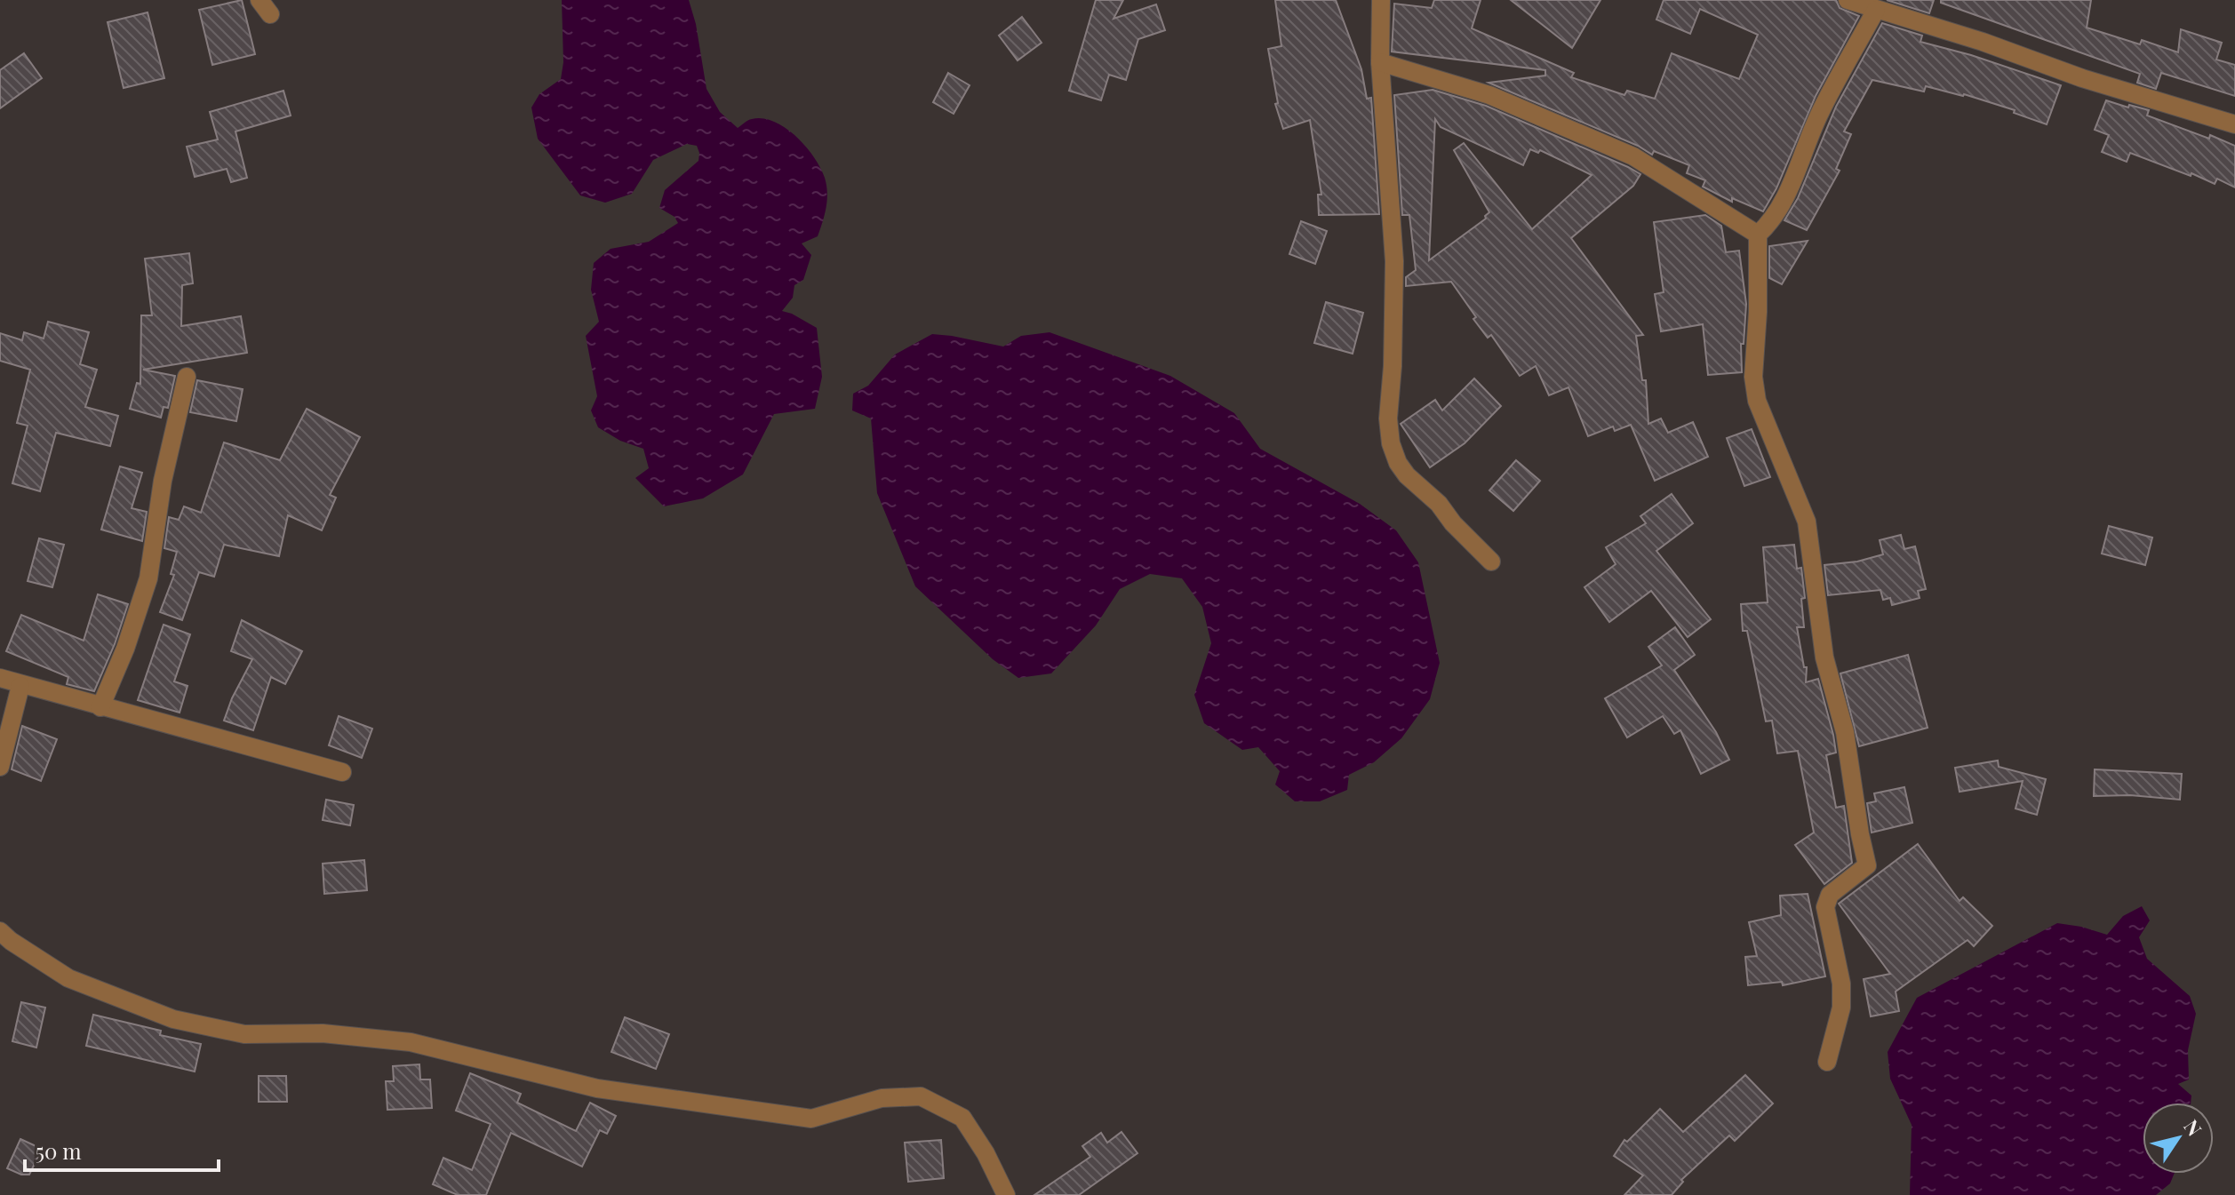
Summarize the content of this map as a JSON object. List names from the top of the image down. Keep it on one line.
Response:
{"scale_bar":"50 m","north":"top right"}
